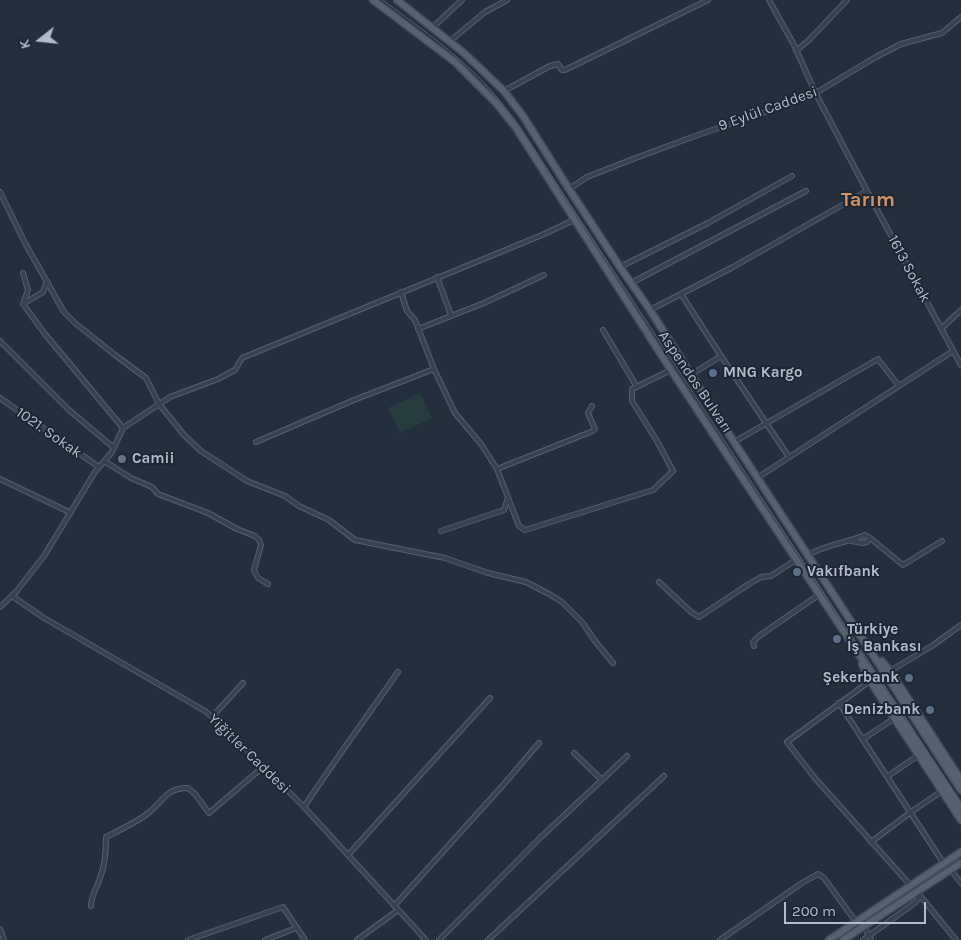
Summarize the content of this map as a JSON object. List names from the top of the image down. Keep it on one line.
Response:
{"streets":{"main road":["Aspendos Bulvarı"],"street":["9 Eylül Caddesi","1613 Sokak","1021. Sokak","Yiğitler Caddesi"]},"crossings":[["9 Eylül Caddesi","1613 Sokak"],["9 Eylül Caddesi","Aspendos Bulvarı"]],"districts":["Tarım"],"places":["MNG Kargo","Camii","Vakıfbank","Türkiye İş Bankası","Şekerbank","Denizbank"],"scale_bar":"200 m","north":"left"}
